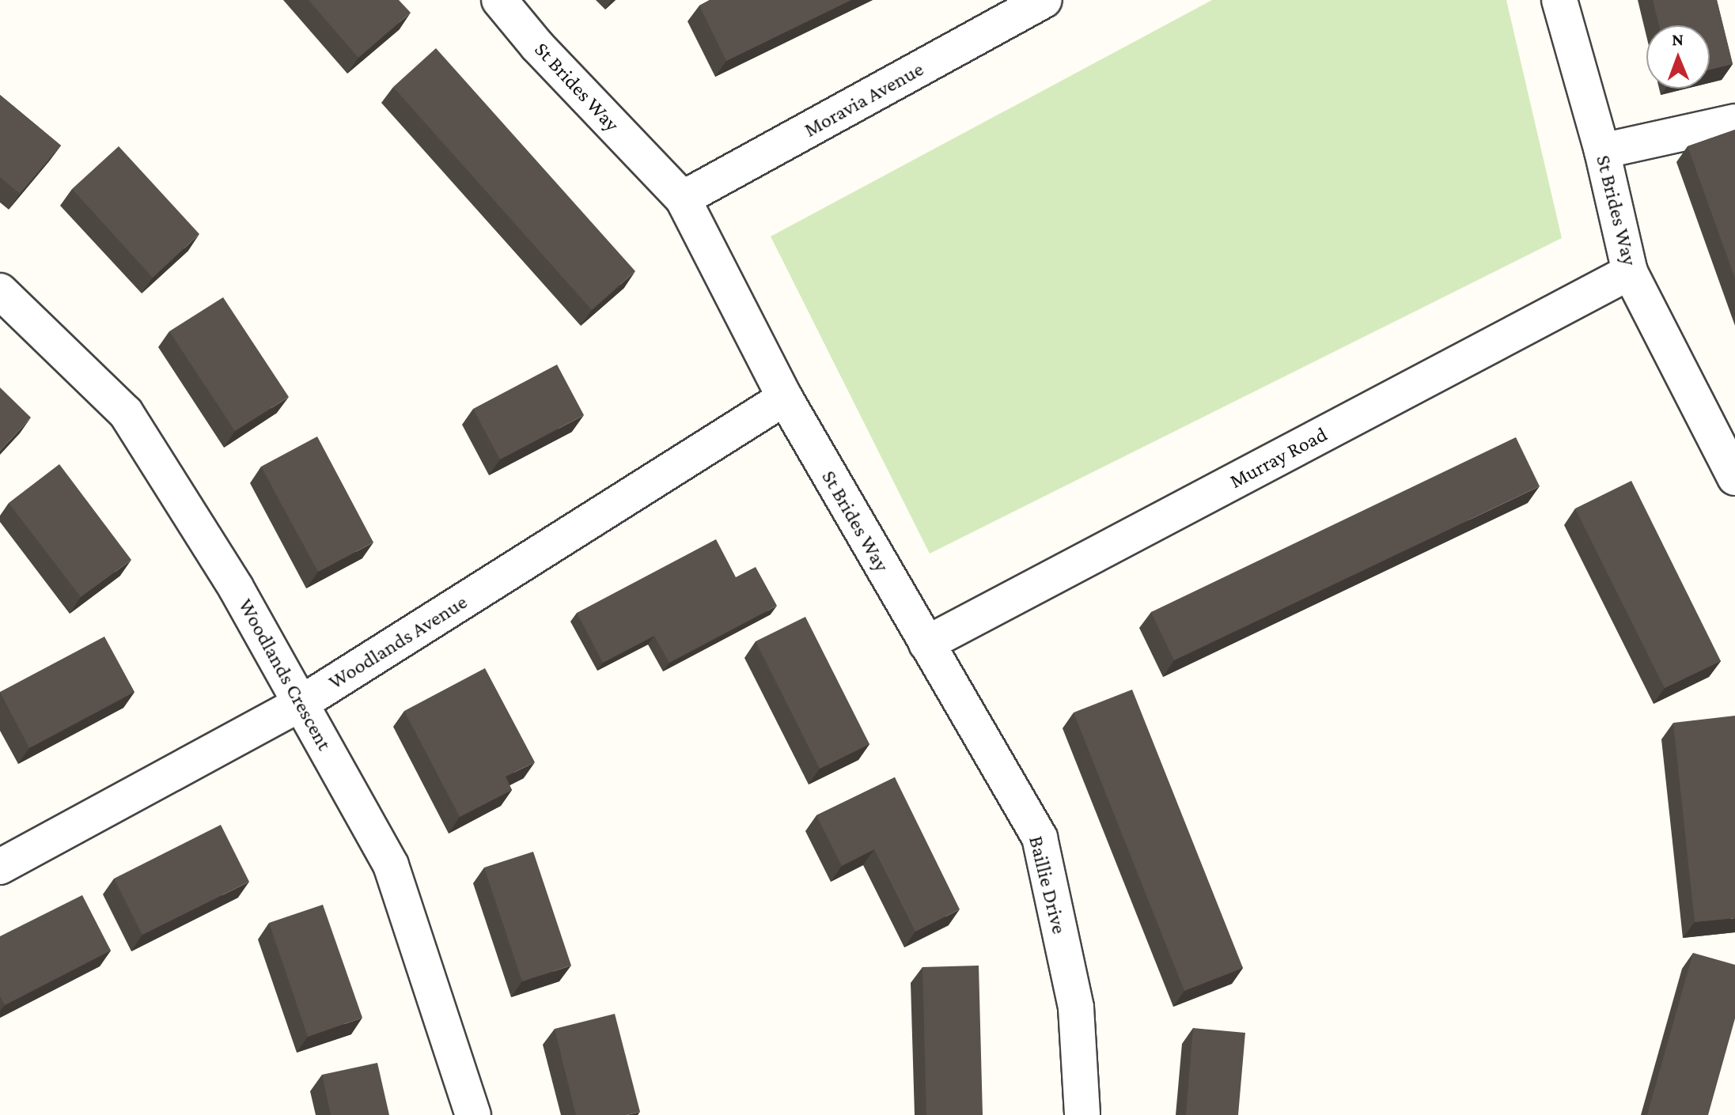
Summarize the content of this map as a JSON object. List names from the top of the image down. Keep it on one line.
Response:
{"streets":{"street":["St Brides Way","Moravia Avenue","Murray Road","Woodlands Avenue","Woodlands Crescent","Baillie Drive"]},"crossings":[["St Brides Way","Moravia Avenue"],["St Brides Way","Murray Road"],["St Brides Way","Woodlands Avenue"],["St Brides Way","Baillie Drive"],["Murray Road","Baillie Drive"],["Woodlands Avenue","Woodlands Crescent"]],"north":"top"}
